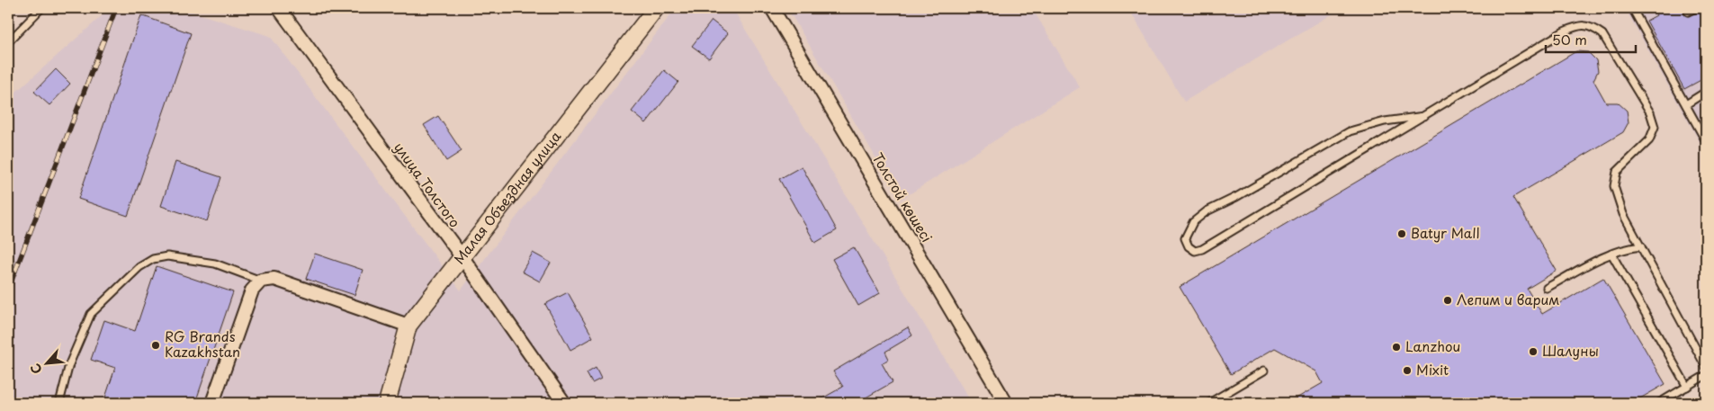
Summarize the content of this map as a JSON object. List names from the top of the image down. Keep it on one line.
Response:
{"streets":{"street":["улица Толстого","Малая Объездная улица","Толстой көшесі"]},"crossings":[["улица Толстого","Малая Объездная улица"]],"places":["Batyr Mall","Лепим и варим","RG Brands Kazakhstan","Lanzhou","Шалуны","Mixit"],"scale_bar":"50 m","north":"bottom left"}
